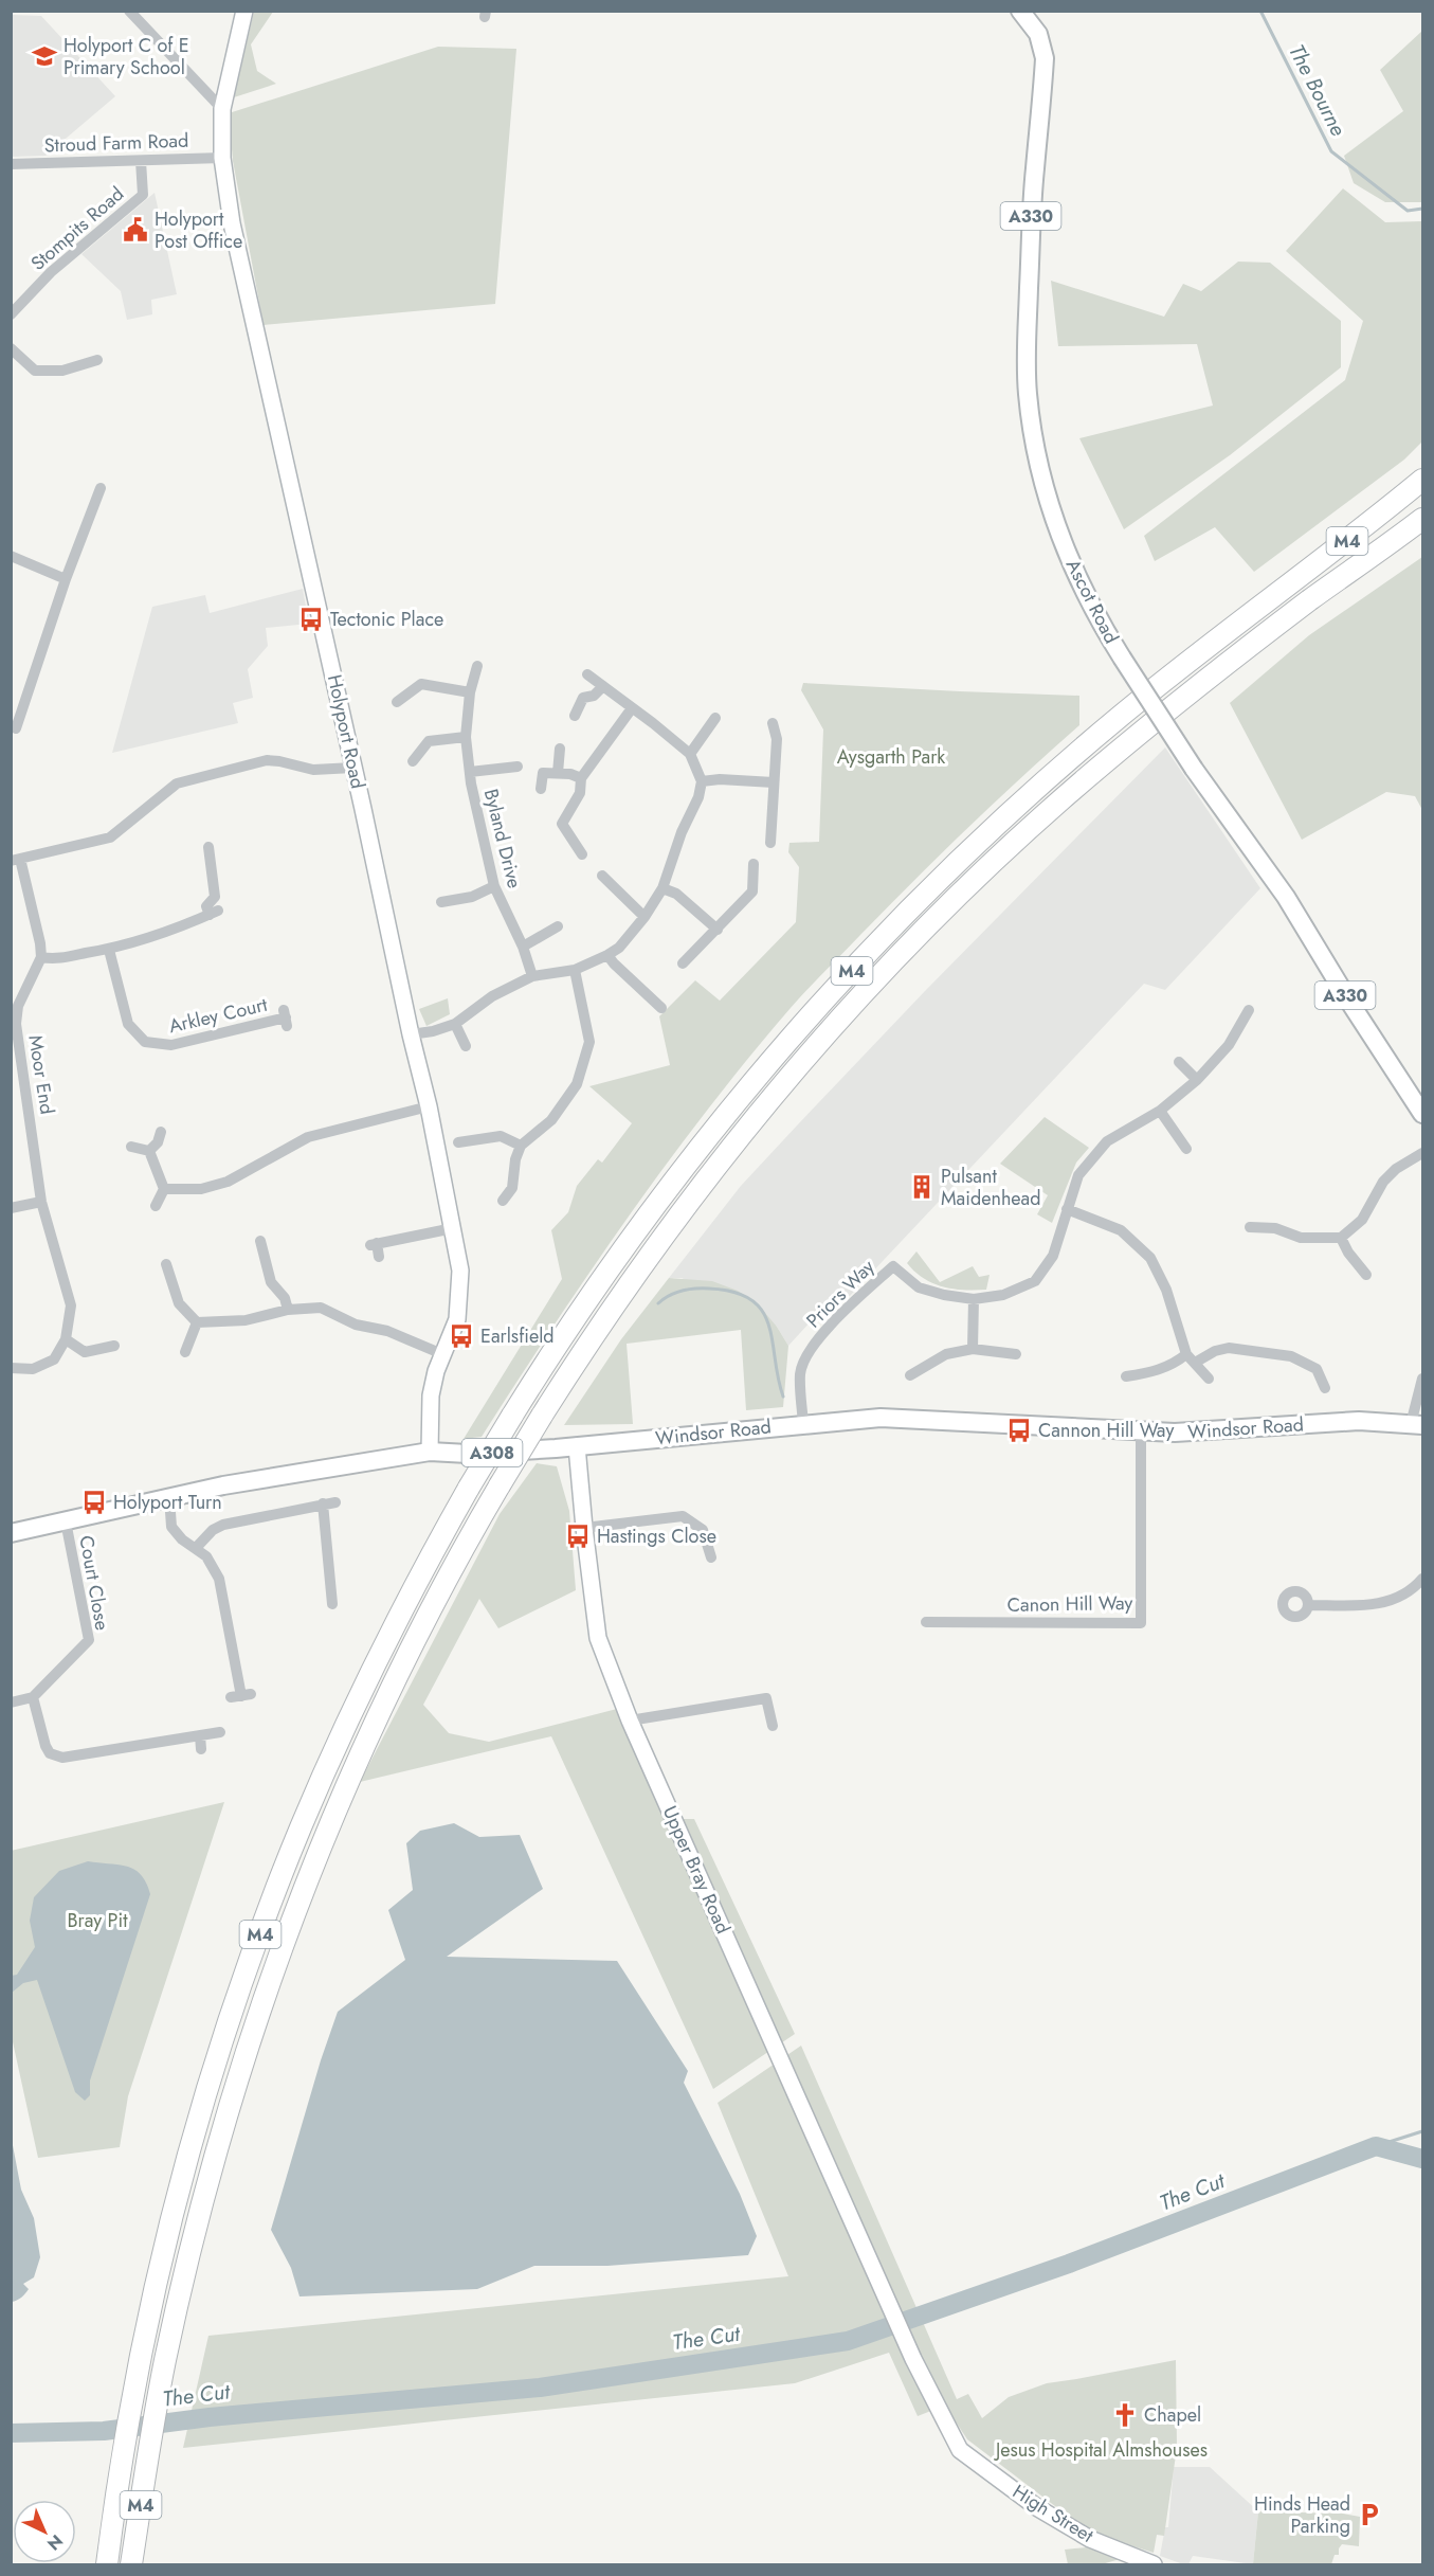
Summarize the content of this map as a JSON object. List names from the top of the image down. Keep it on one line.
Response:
{"streets":{"highway":["M4"],"main road":["A330","Ascot Road","Windsor Road","A308"],"street":["Stroud Farm Road","Stompits Road","Holyport Road","Byland Drive","Arkley Court","Moor End","Priors Way","Court Close","Canon Hill Way","Upper Bray Road","High Street"]},"crossings":[["Stroud Farm Road","Stompits Road"],["Stroud Farm Road","Holyport Road"],["Holyport Road","Windsor Road"],["Priors Way","Windsor Road"],["Windsor Road","Court Close"],["Windsor Road","Canon Hill Way"],["Windsor Road","Upper Bray Road"],["Upper Bray Road","High Street"]],"water":["The Bourne","The Cut"],"parks":["Aysgarth Park","Bray Pit","Jesus Hospital Almshouses"],"places":{"school or university":["Holyport C of E Primary School"],"public building":["Holyport Post Office"],"bus stop":["Tectonic Place","Earlsfield","Cannon Hill Way","Holyport Turn","Hastings Close"],"building":["Pulsant Maidenhead"],"church":["Chapel"],"parking":["Hinds Head Parking"]},"north":"bottom right"}
